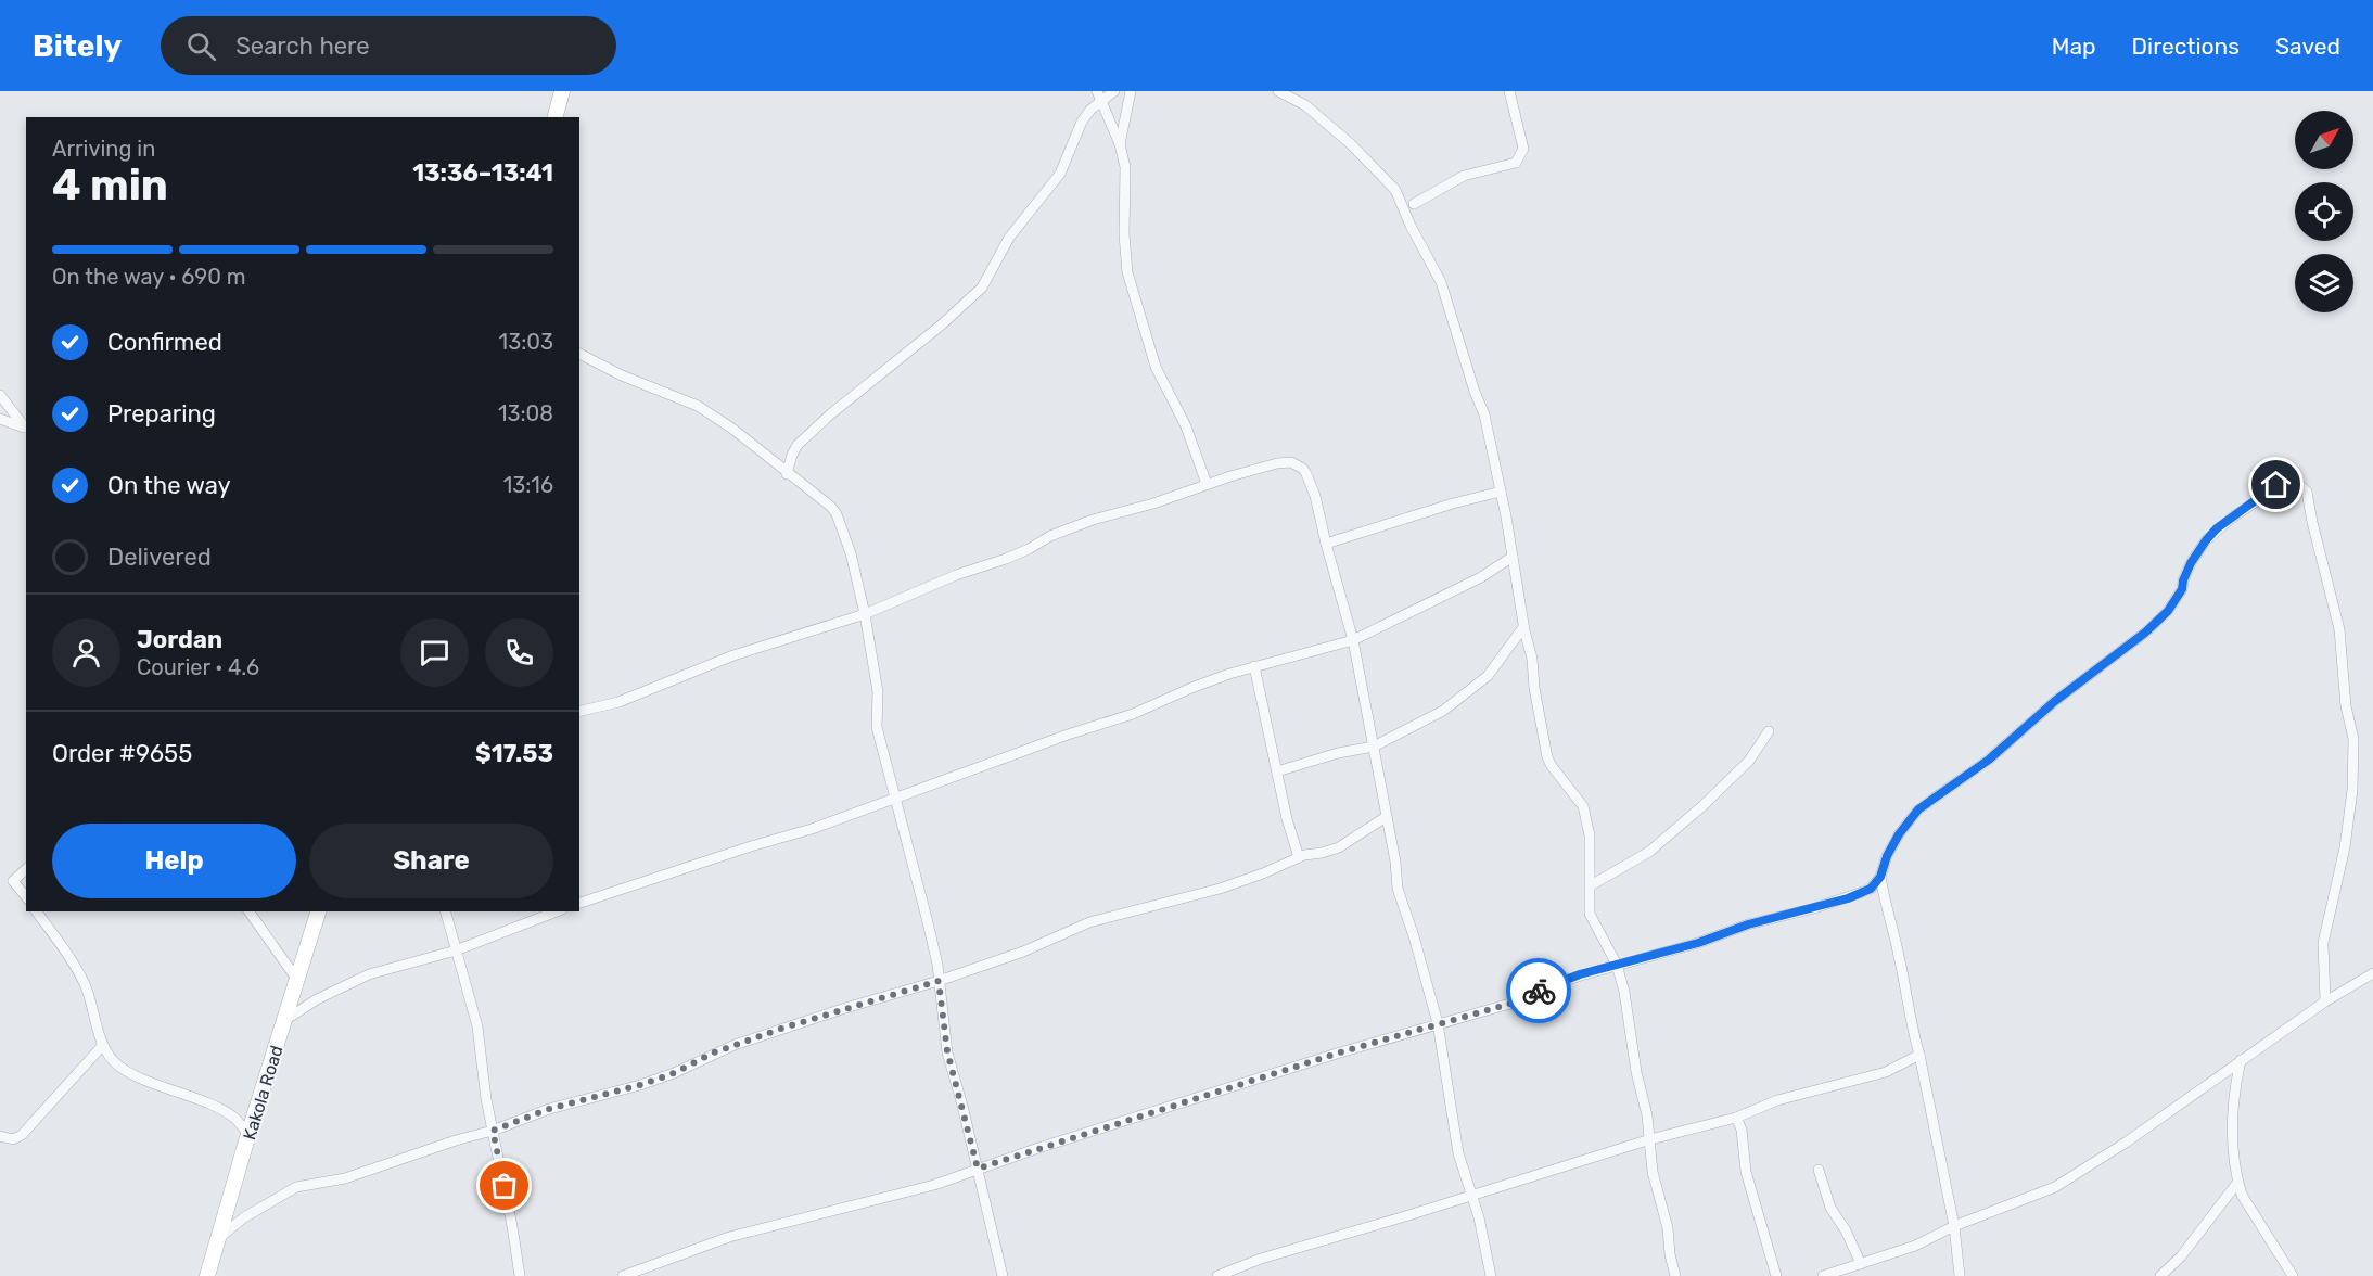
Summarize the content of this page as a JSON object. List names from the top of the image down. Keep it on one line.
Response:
{"streets":{"main road":["Kakola Road"]},"north":"top right","page":{"header":"Bitely","search":"Search here","nav":["Map","Directions","Saved"],"heading":["4 min","Arriving in","13:36–13:41"],"panel":["Jordan","Courier · 4.6","Order #9655","$17.53"],"bar":"On the way · 690 m","list":[["Confirmed","13:03"],["Preparing","13:08"],["On the way","13:16"],"Delivered"],"buttons":["Help","Share"]}}
